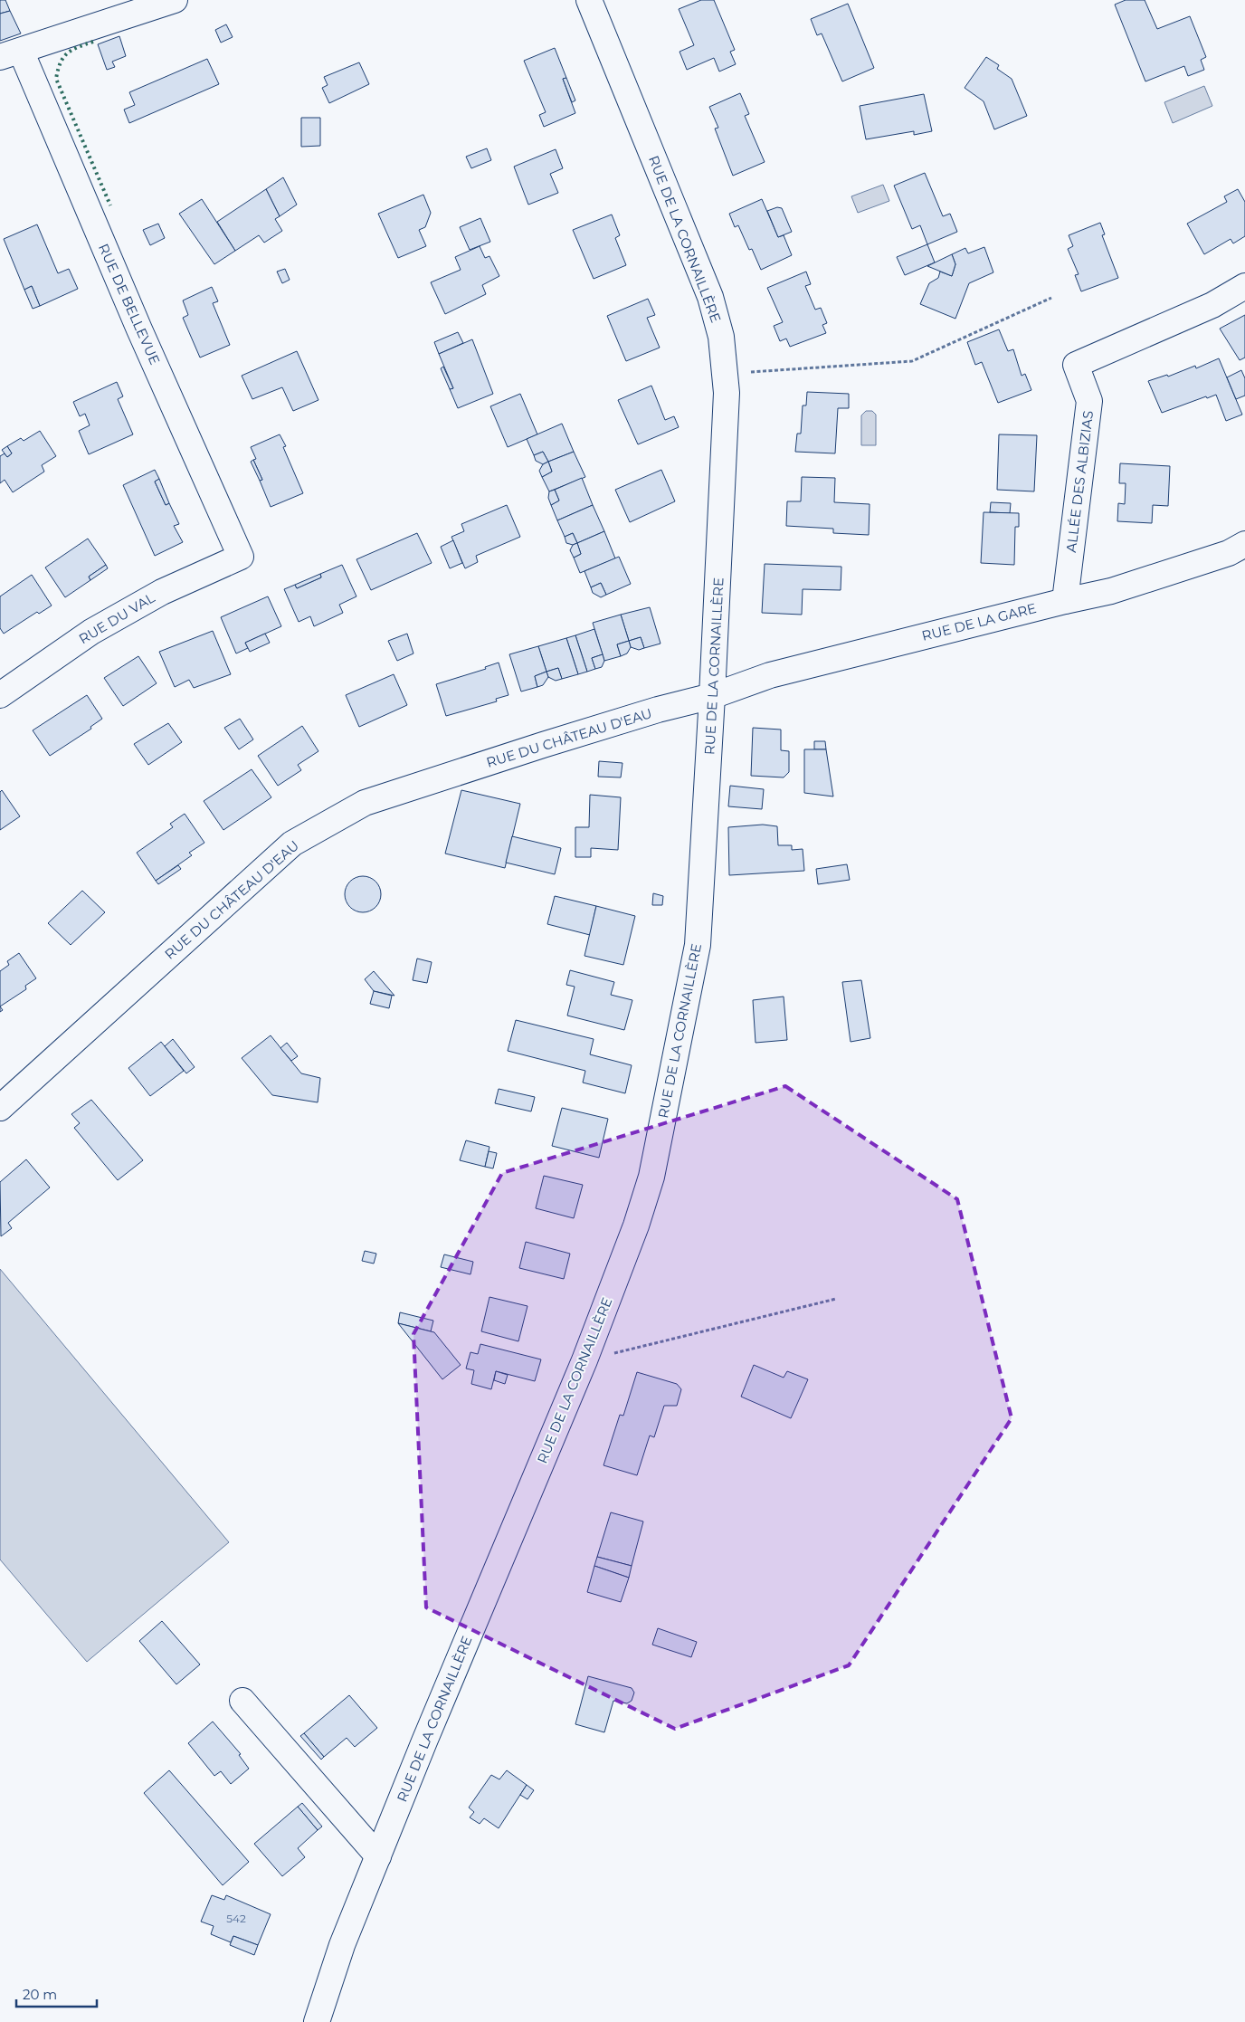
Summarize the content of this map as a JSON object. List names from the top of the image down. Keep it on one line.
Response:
{"streets":{"street":["RUE DE LA CORNAILLÈRE","RUE DE BELLEVUE","ALLÉE DES ALBIZIAS","RUE DU VAL","RUE DE LA GARE","RUE DU CHÂTEAU D'EAU"]},"crossings":[["RUE DE LA CORNAILLÈRE","RUE DE LA GARE"],["RUE DE LA CORNAILLÈRE","RUE DU CHÂTEAU D'EAU"],["RUE DE BELLEVUE","RUE DU VAL"],["ALLÉE DES ALBIZIAS","RUE DE LA GARE"],["RUE DE LA GARE","RUE DU CHÂTEAU D'EAU"]],"house_numbers":["542"],"scale_bar":"20 m"}
